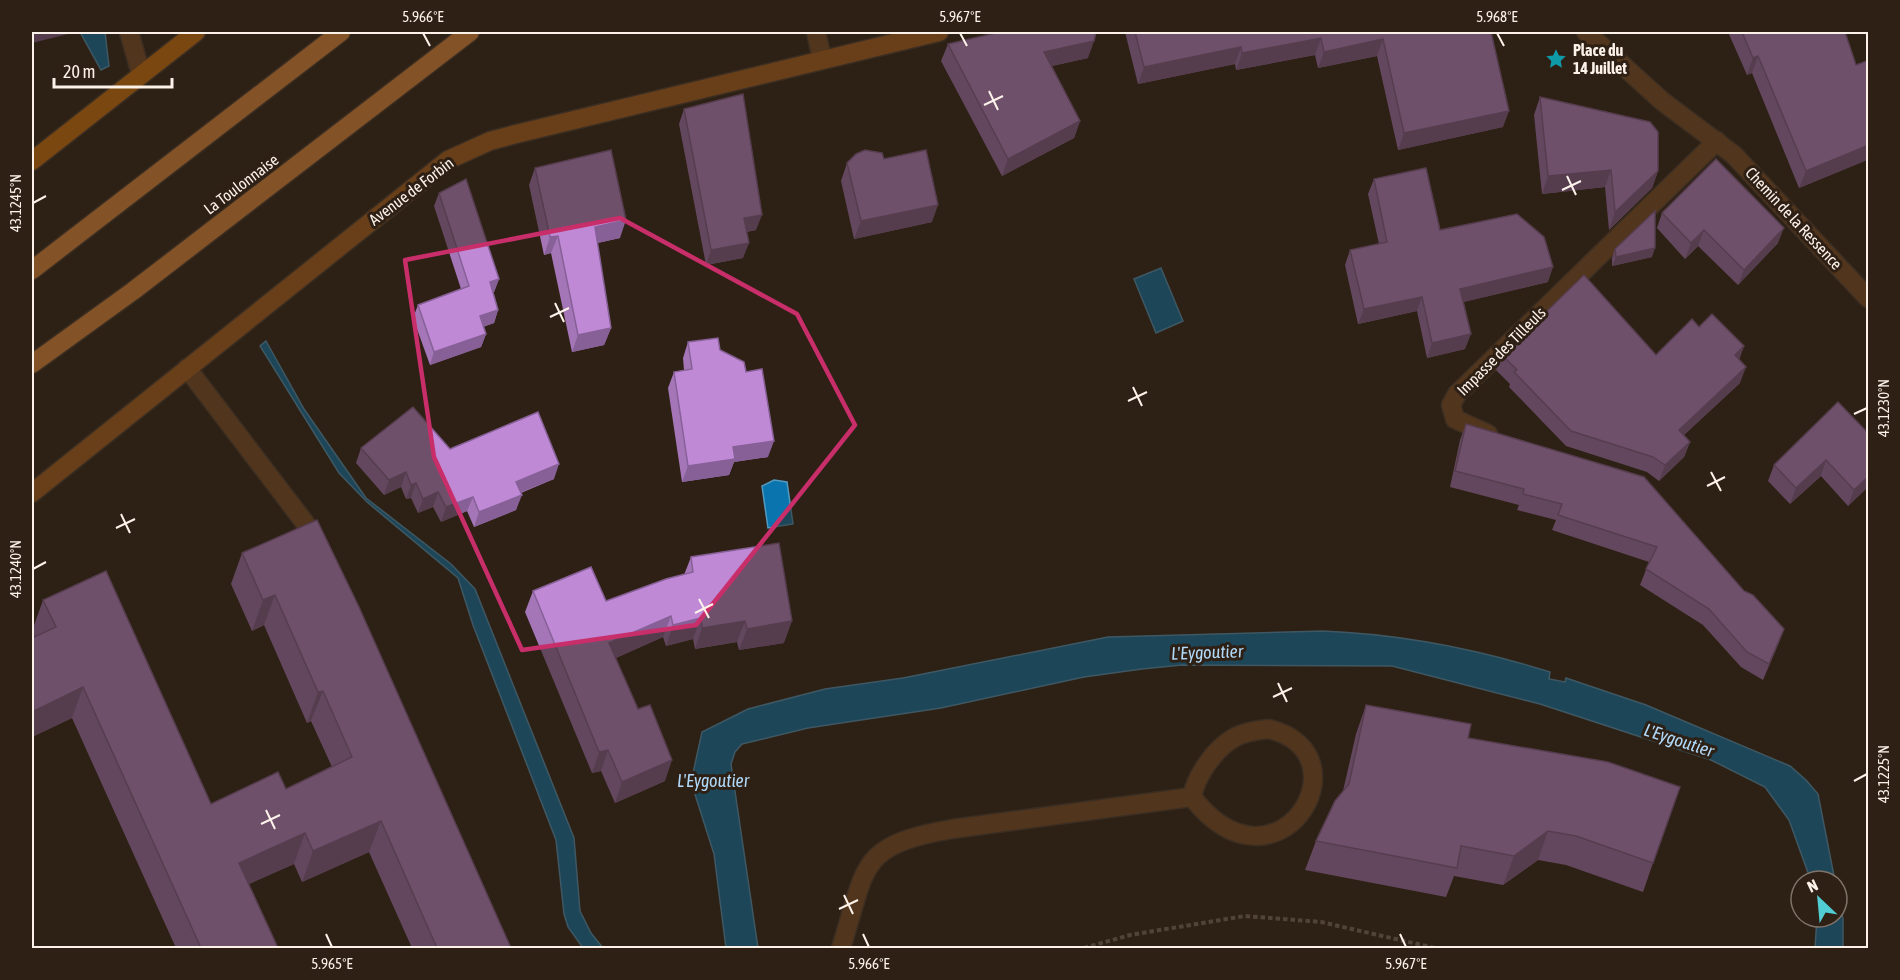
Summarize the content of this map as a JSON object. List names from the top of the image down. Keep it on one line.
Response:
{"streets":{"highway":["La Toulonnaise"],"street":["Avenue de Forbin","Chemin de la Ressence","Impasse des Tilleuls"]},"crossings":[["Chemin de la Ressence","Impasse des Tilleuls"]],"water":["L'Eygoutier"],"places":{"place":["Place du 14 Juillet"]},"scale_bar":"20 m","north":"top left","coordinates":["5.966°E","5.967°E","5.968°E","43.1245°N","43.1230°N","43.1240°N","43.1225°N","5.965°E"]}
